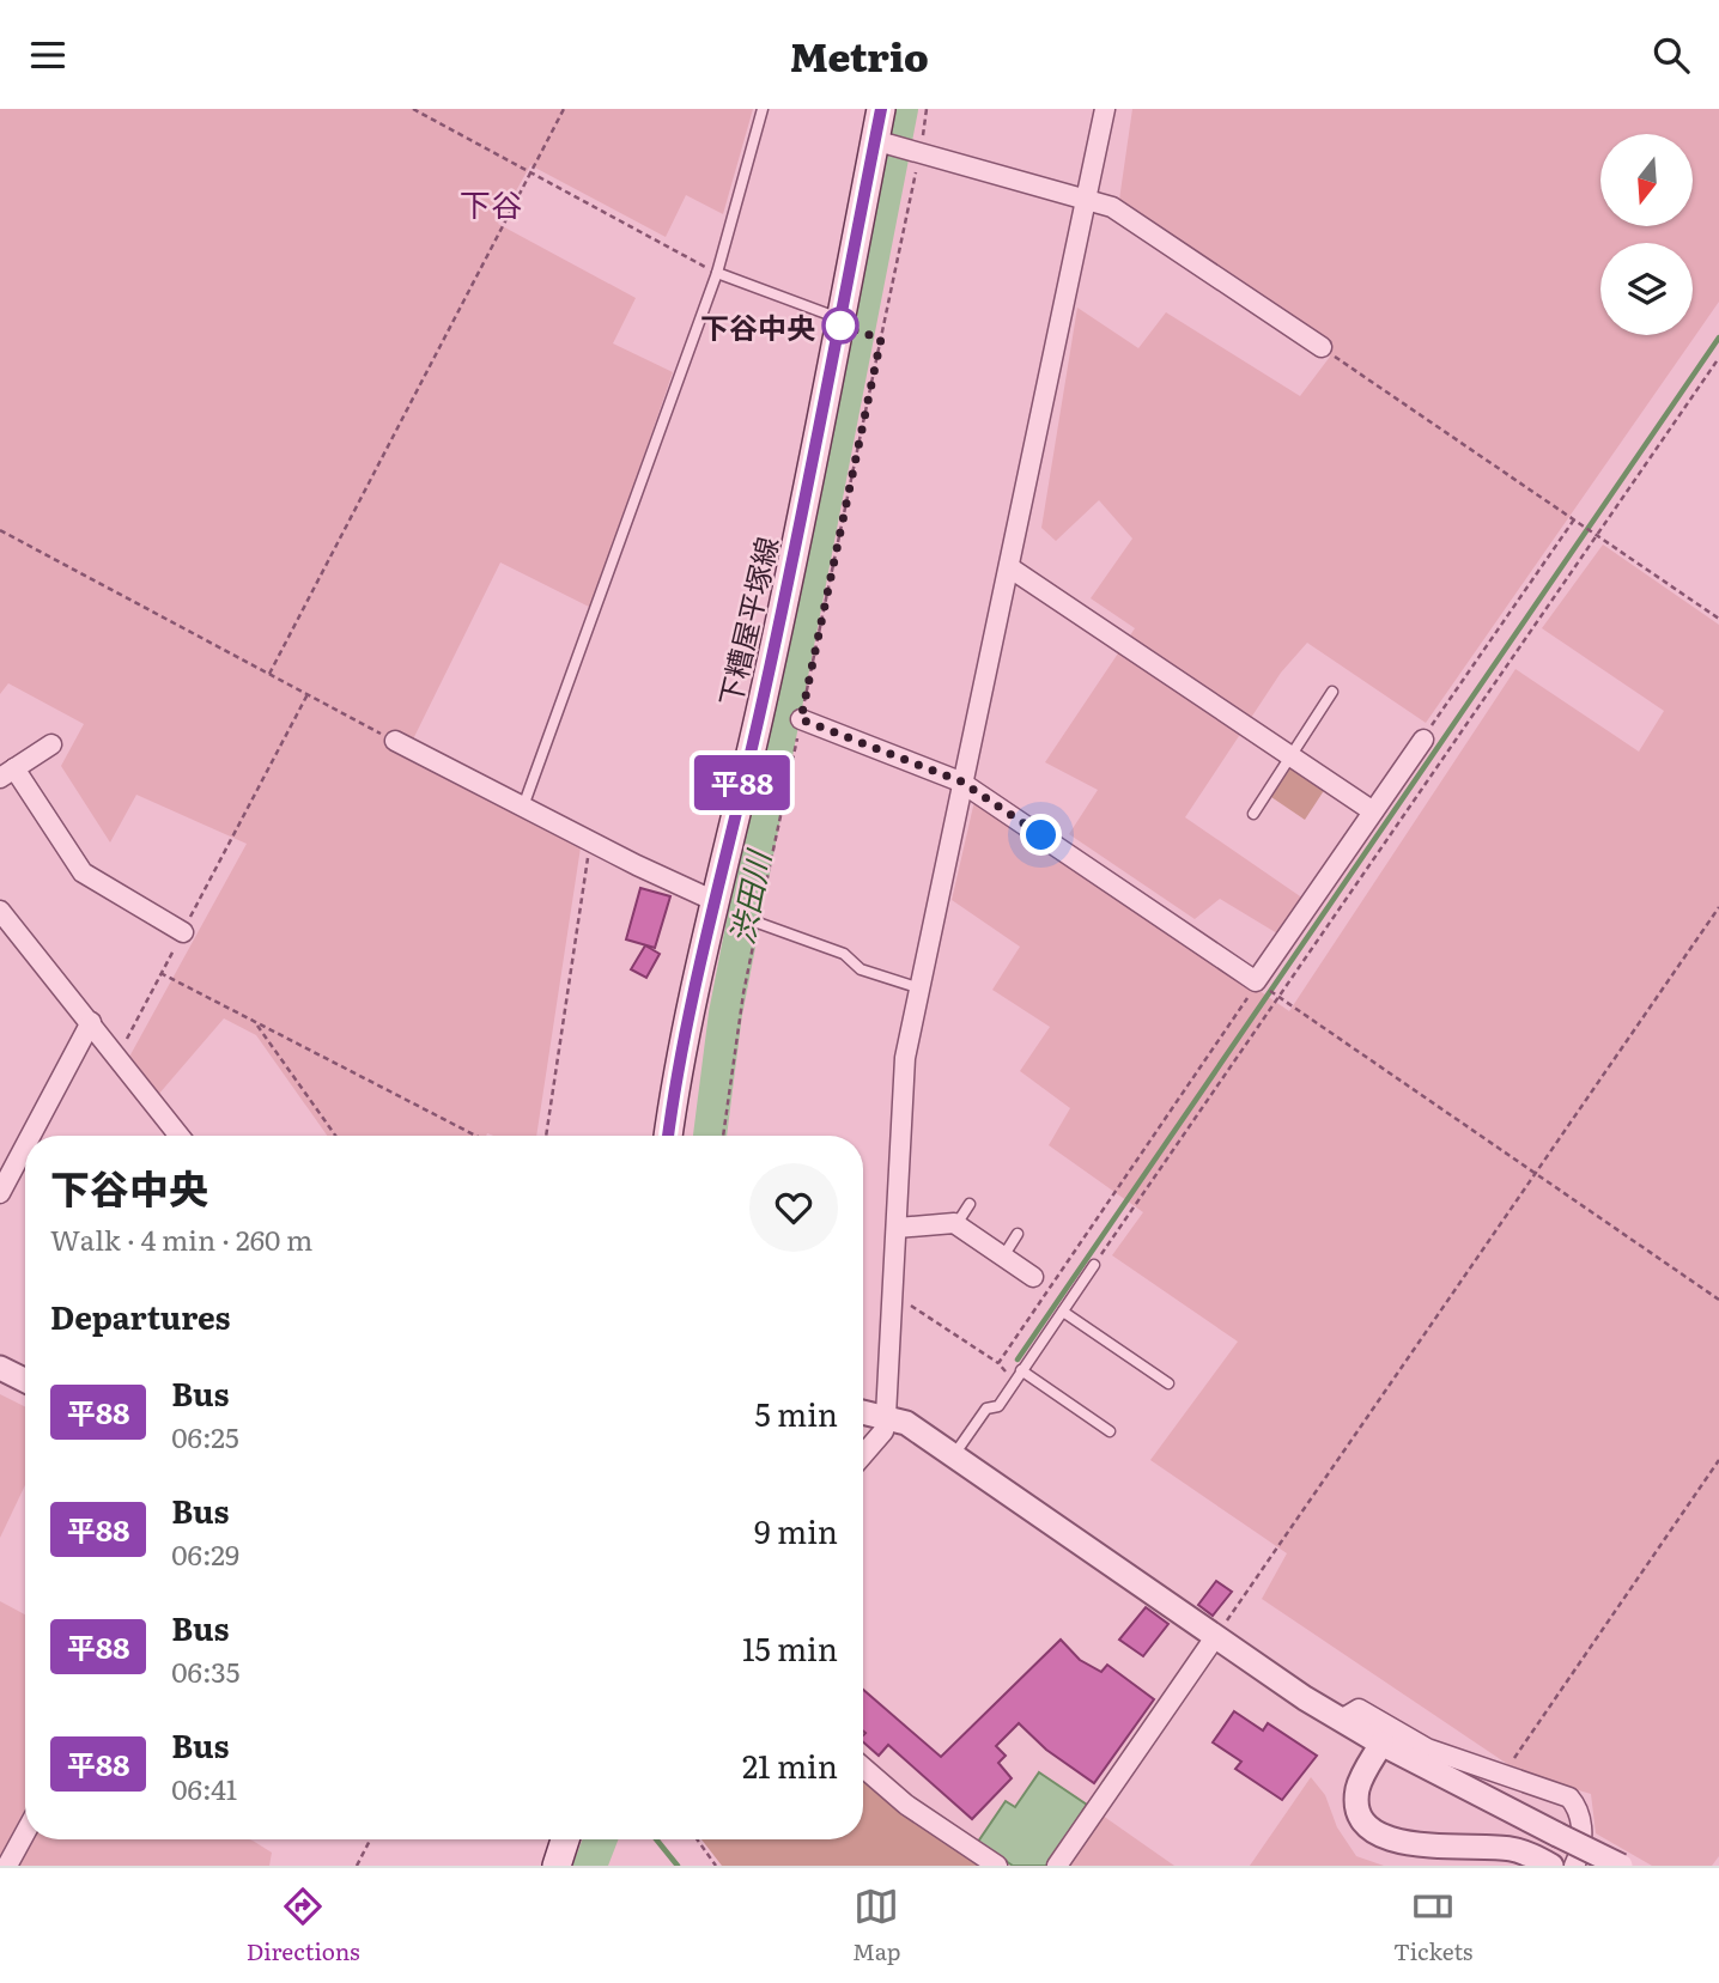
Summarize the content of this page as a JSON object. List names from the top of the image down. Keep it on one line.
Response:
{"streets":{"main road":["下糟屋平塚線"]},"districts":["下谷"],"water":["渋田川"],"places":["下谷中央"],"lines":["bus line 平88"],"north":"bottom","page":{"header":"Metrio","on_map":"平88","heading":[["下谷中央","Walk · 4 min · 260 m"],"Departures"],"list":[{"mark":"平88","name":"Bus","note":"06:25","value":"5 min"},{"mark":"平88","name":"Bus","note":"06:29","value":"9 min"},{"mark":"平88","name":"Bus","note":"06:35","value":"15 min"},{"mark":"平88","name":"Bus","note":"06:41","value":"21 min"}],"tabs":["Directions","Map","Tickets"]}}
